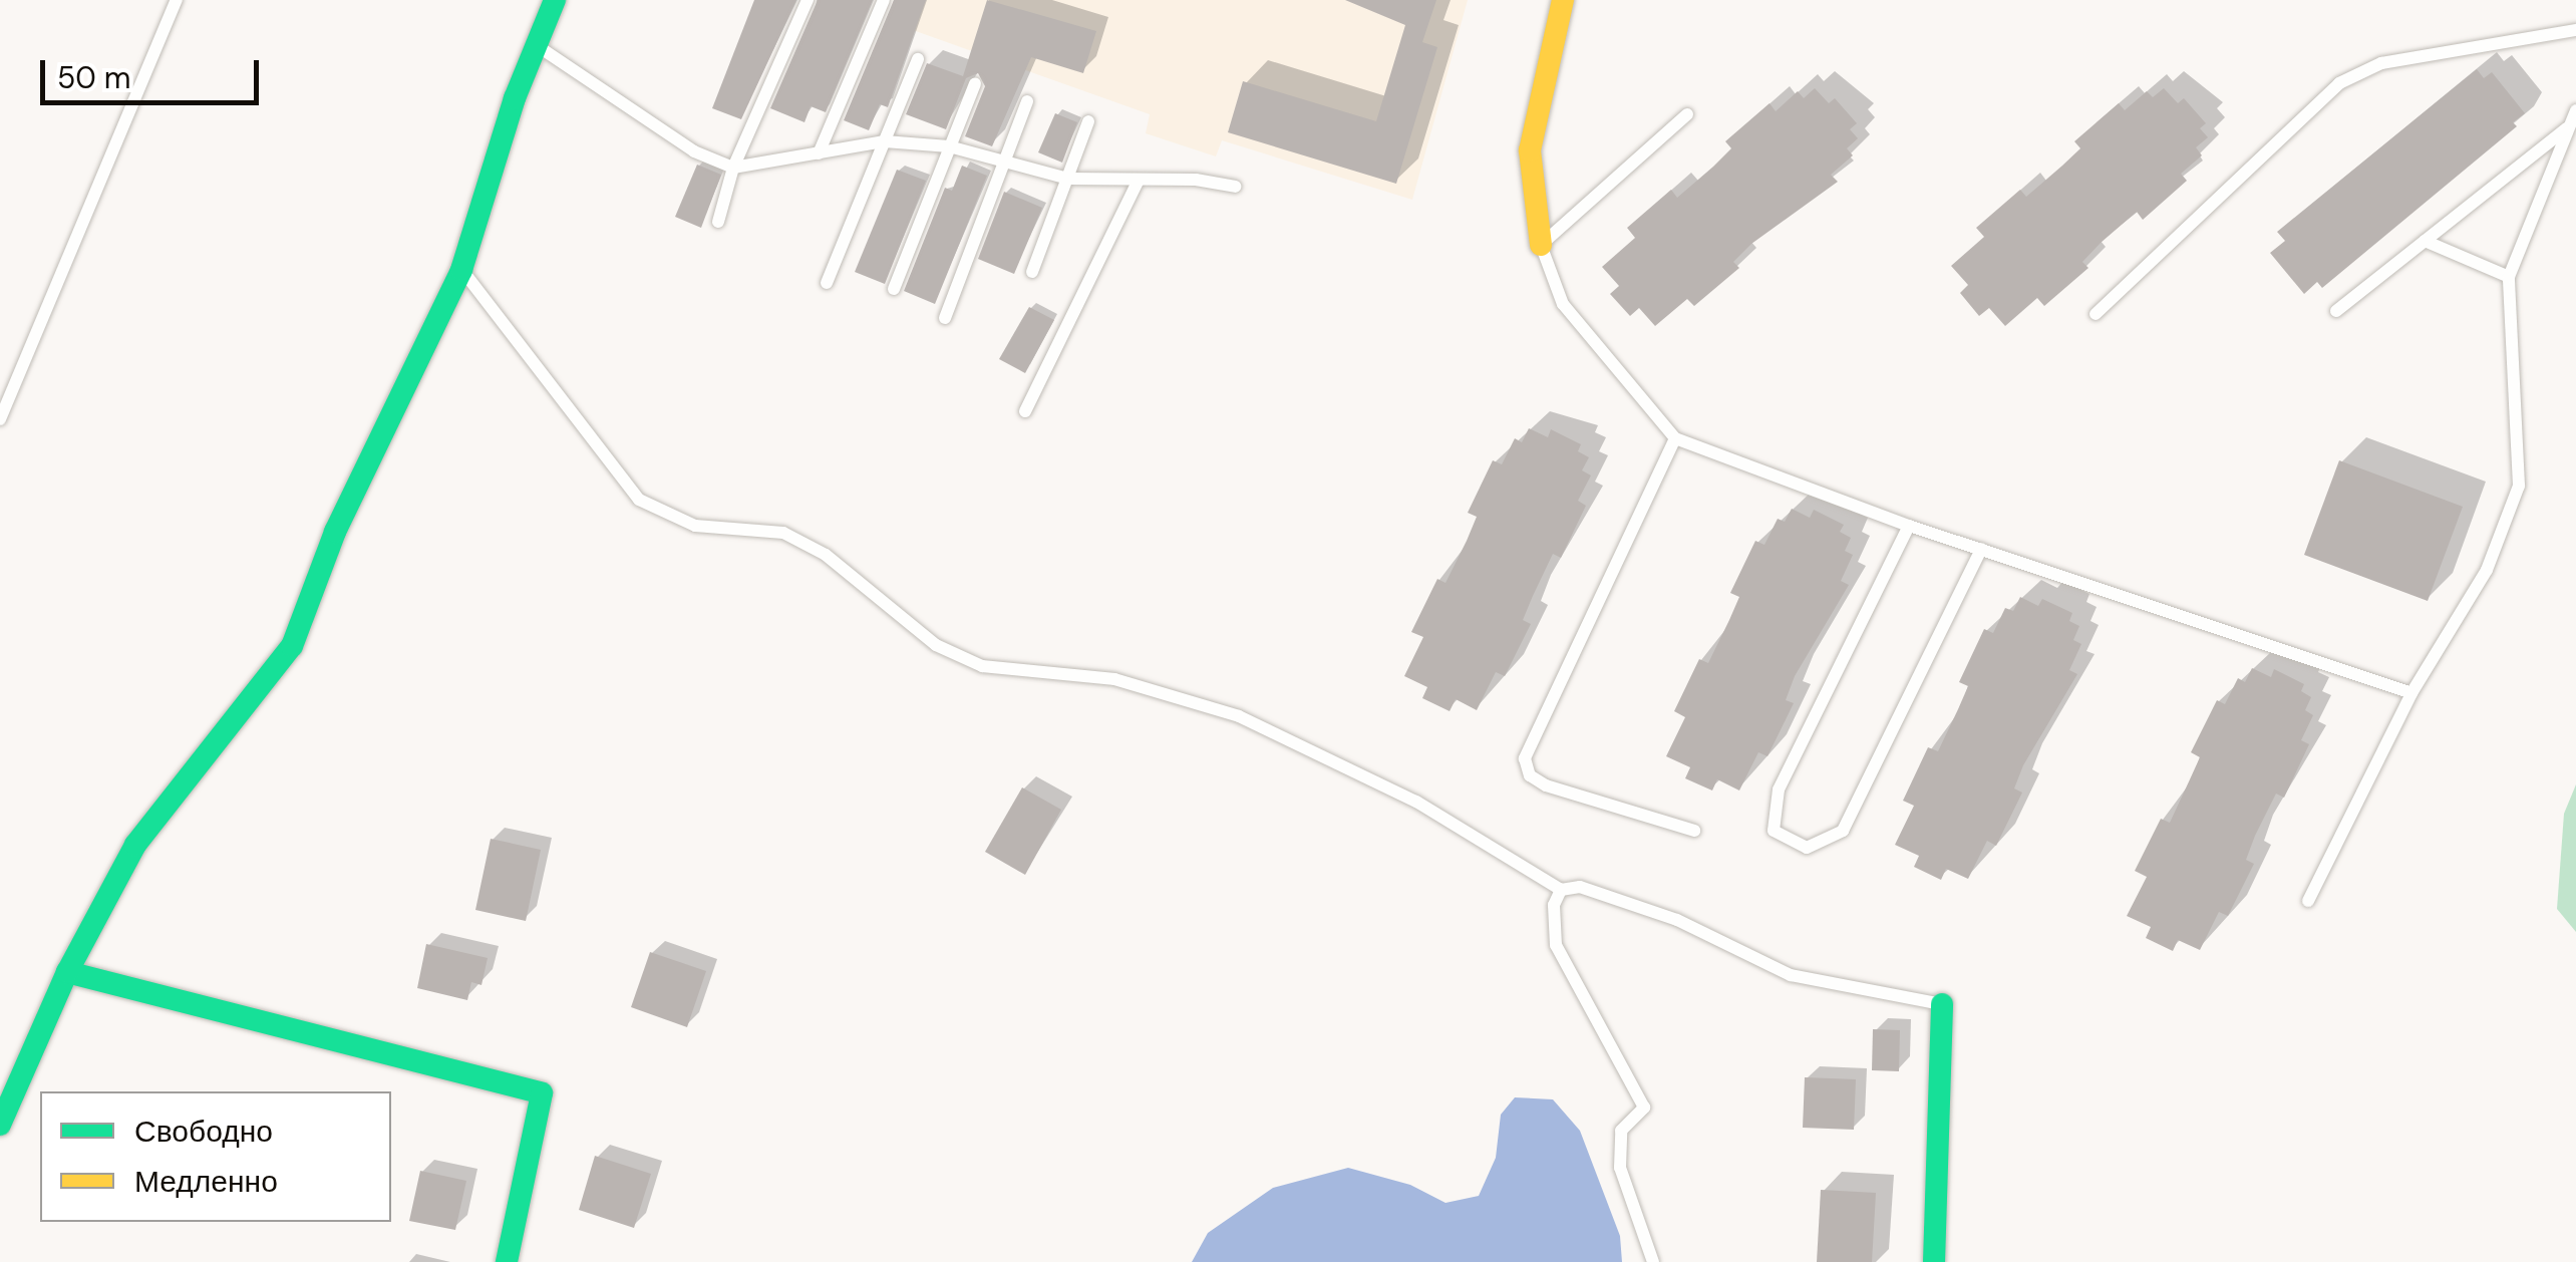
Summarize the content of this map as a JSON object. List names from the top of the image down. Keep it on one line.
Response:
{"legend":["Свободно","Медленно"],"scale_bar":"50 m"}
